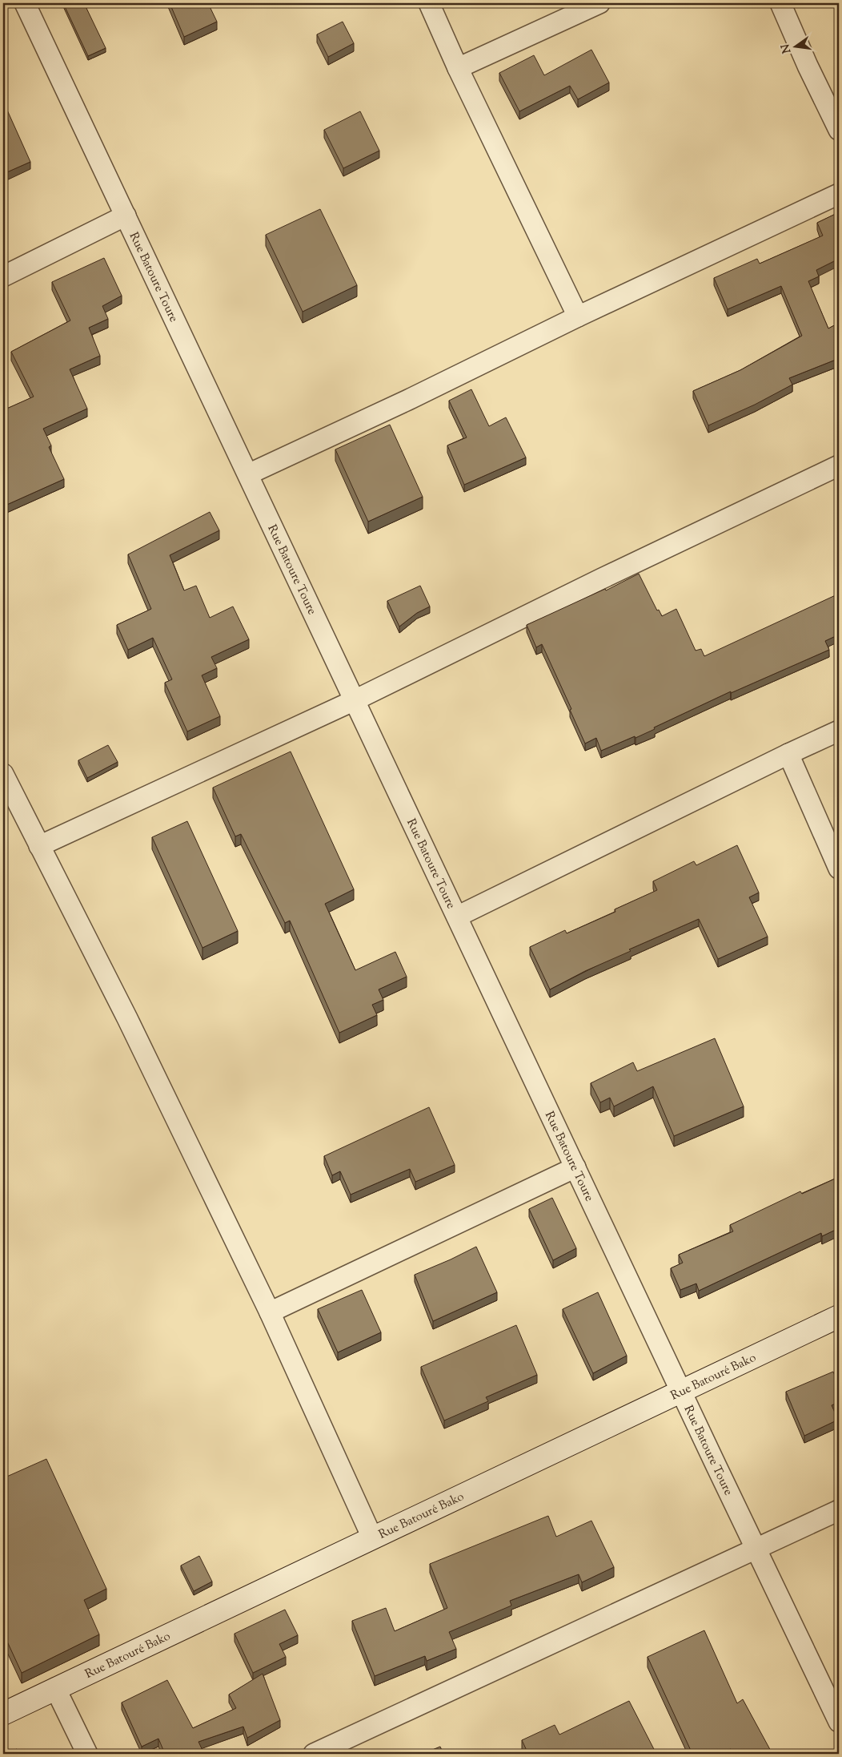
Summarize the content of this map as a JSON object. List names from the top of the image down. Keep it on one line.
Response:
{"streets":{"main road":["Rue Batouré Bako"],"street":["Rue Batoure Toure"]},"crossings":[["Rue Batoure Toure","Rue Batouré Bako"]],"north":"left"}
